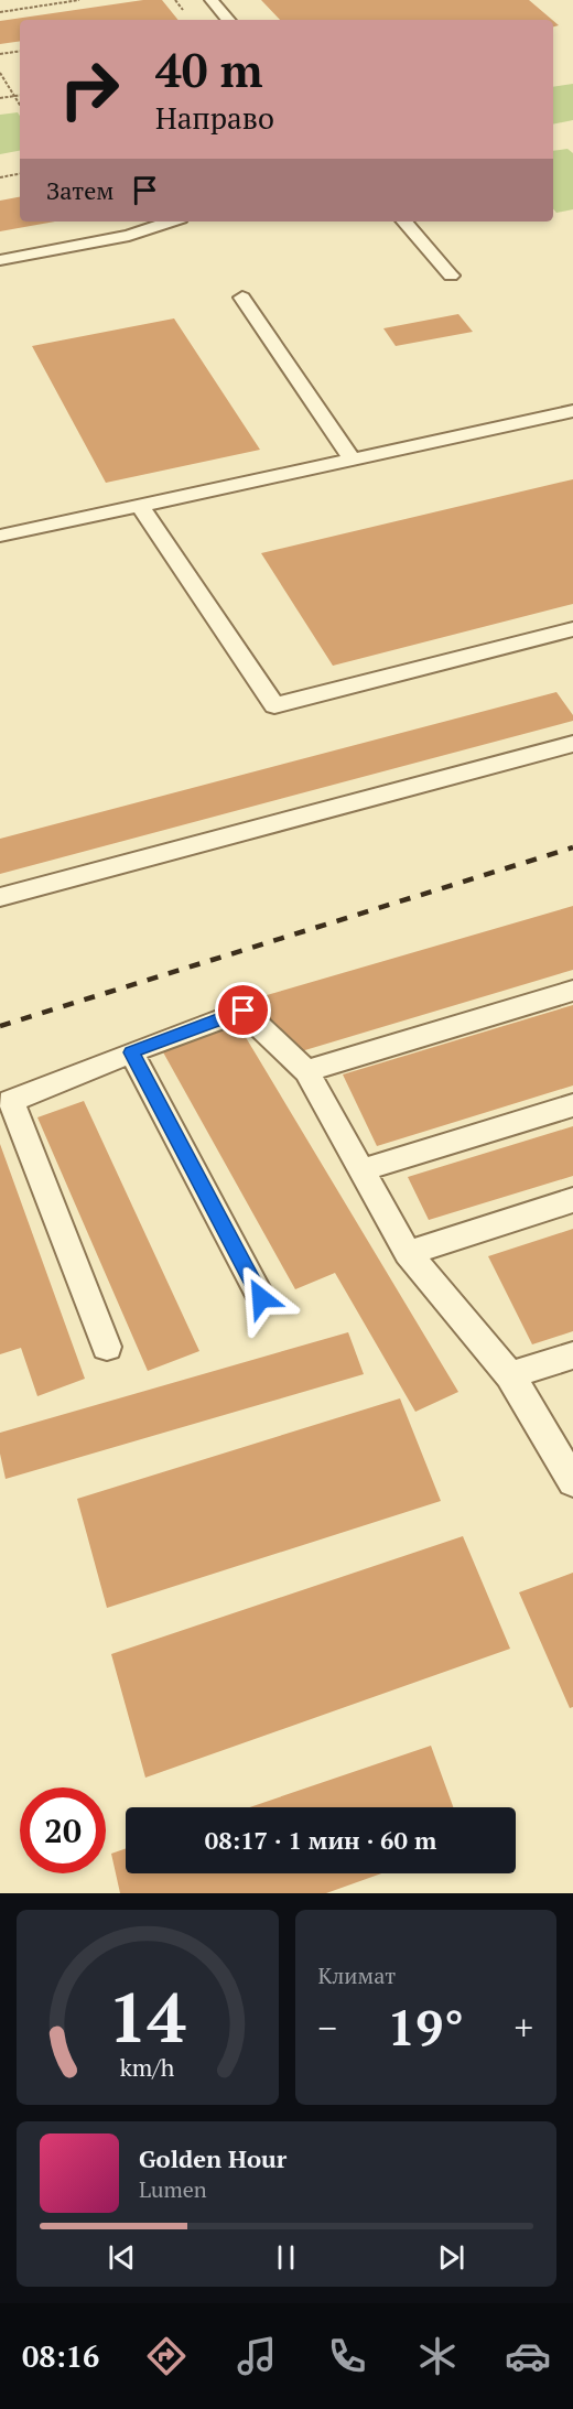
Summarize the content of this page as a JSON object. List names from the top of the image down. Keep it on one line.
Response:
{"page":{"turn":["40 m","Направо"],"then":"Затем","limit":"20","trip":"08:17 · 1 мин · 60 m","tile":"Климат","heat":["−","19°","+"],"song":["Golden Hour","Lumen"],"tabs":"08:16","gauge":["14","km/h"]}}
